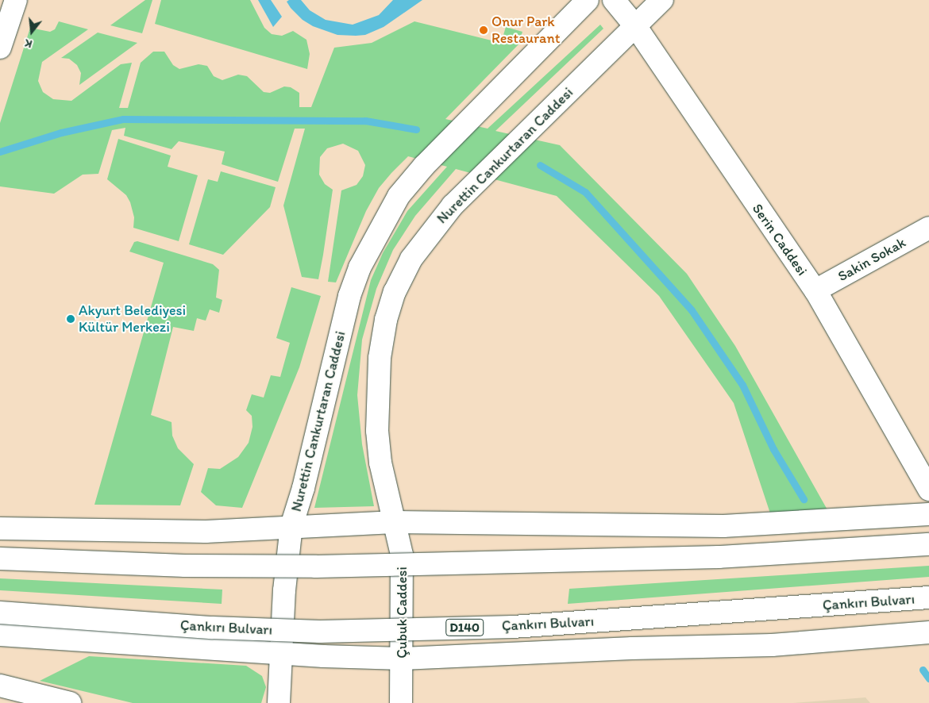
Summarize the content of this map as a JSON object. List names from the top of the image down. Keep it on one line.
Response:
{"streets":{"main road":["Nurettin Cankurtaran Caddesi","Serin Caddesi","Sakin Sokak","Çankırı Bulvarı","Çubuk Caddesi","D140"]},"crossings":[["Nurettin Cankurtaran Caddesi","Serin Caddesi"],["Nurettin Cankurtaran Caddesi","Çubuk Caddesi"],["Serin Caddesi","Sakin Sokak"],["Çankırı Bulvarı","Çubuk Caddesi"]],"places":["Onur Park Restaurant","Akyurt Belediyesi Kültür Merkezi"],"north":"bottom"}
